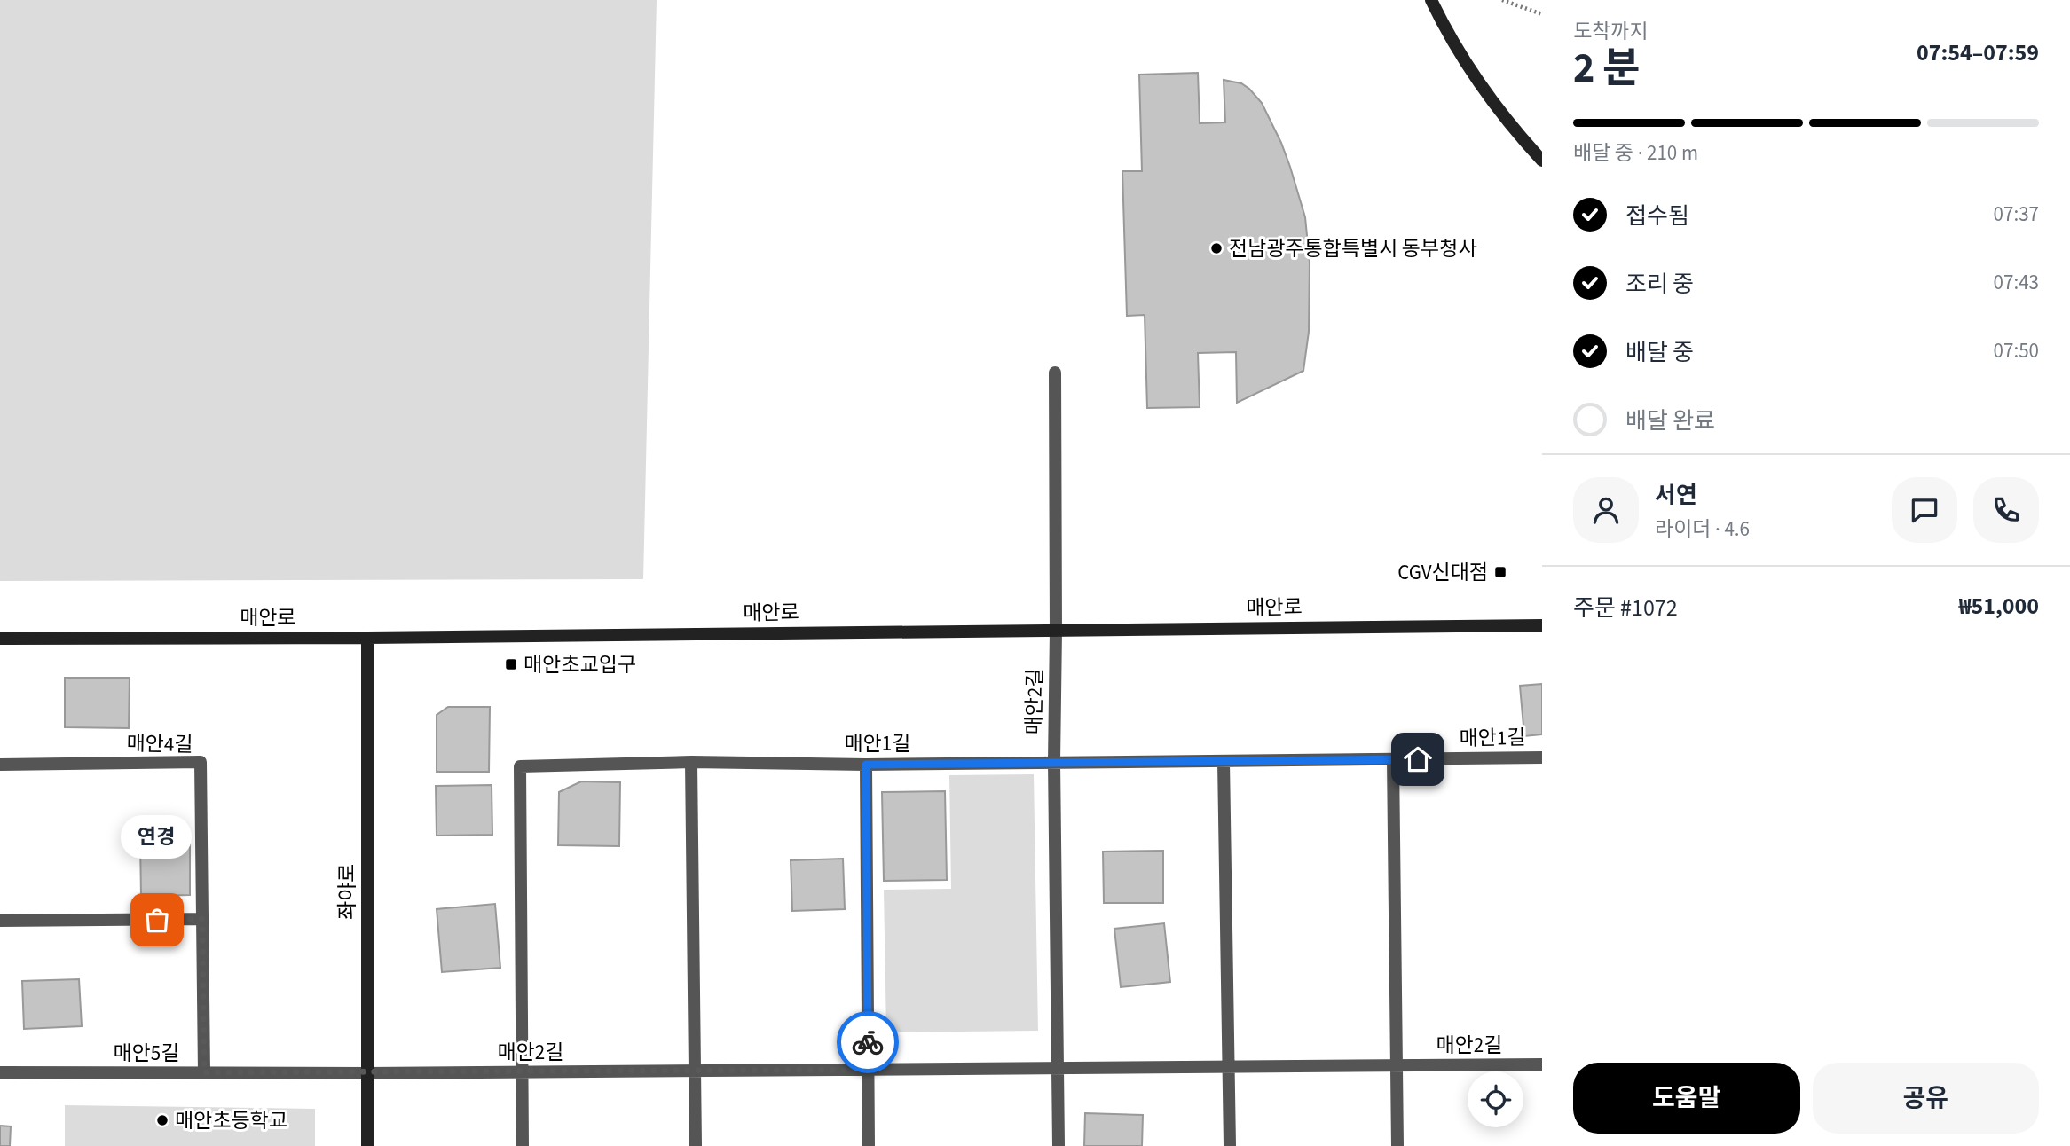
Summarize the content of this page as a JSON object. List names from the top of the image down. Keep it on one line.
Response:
{"streets":{"street":["매안로","매안2길","매안1길","매안4길","좌야로","매안5길"]},"crossings":[["매안로","매안2길"],["매안로","좌야로"],["매안2길","매안1길"],["매안2길","좌야로"],["매안2길","매안5길"],["매안4길","매안5길"],["좌야로","매안5길"]],"places":{"other":["전남광주통합특별시 동부청사","연경","매안초등학교"],"transit":["CGV신대점","매안초교입구"]},"page":{"heading":["2 분","도착까지","07:54–07:59"],"panel":["서연","라이더 · 4.6","주문 #1072","₩51,000"],"bar":"배달 중 · 210 m","list":[["접수됨","07:37"],["조리 중","07:43"],["배달 중","07:50"],"배달 완료"],"bubble":"연경","buttons":["도움말","공유"]}}
